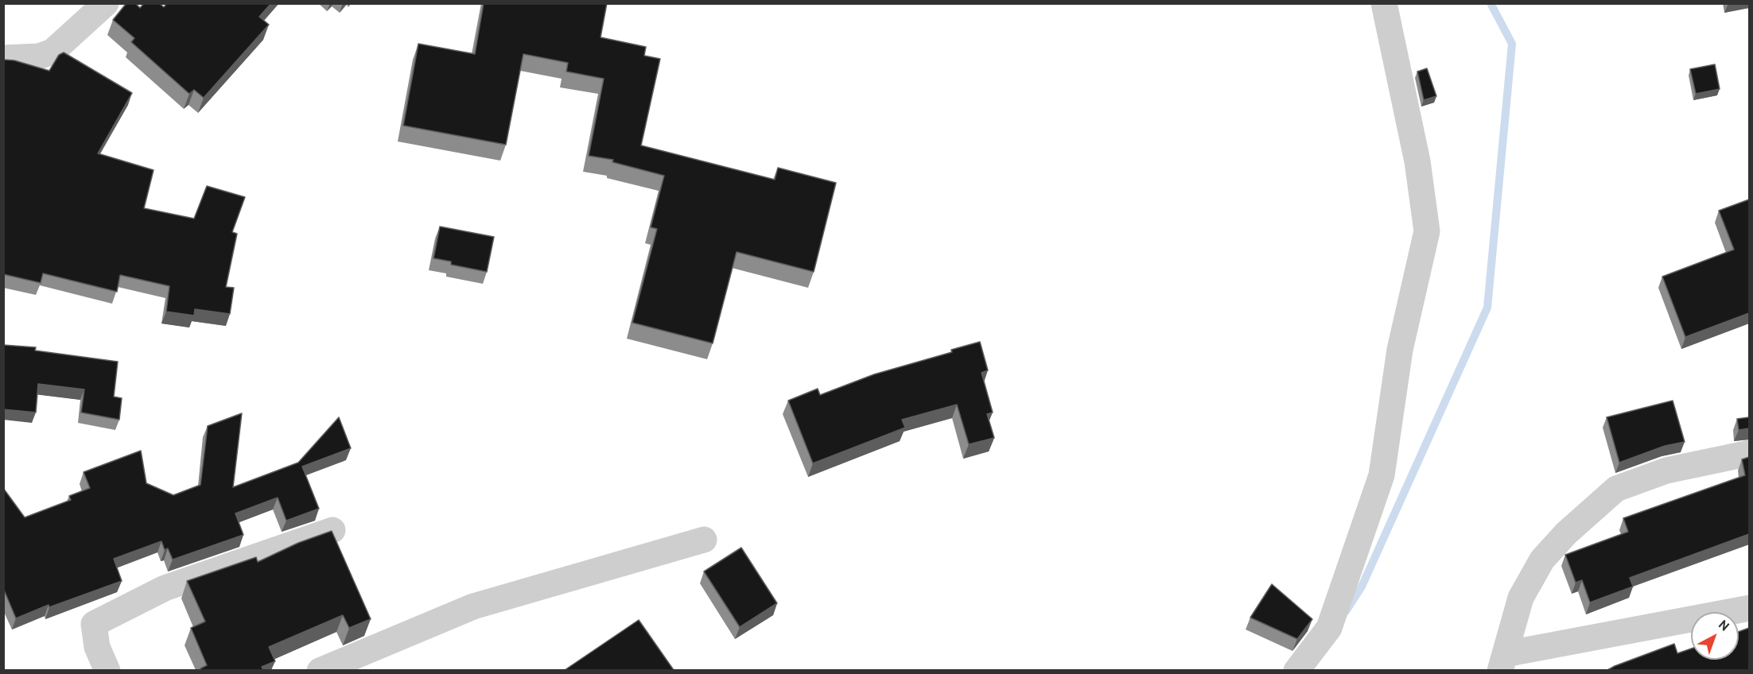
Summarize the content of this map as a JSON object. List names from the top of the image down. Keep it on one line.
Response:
{"north":"top right"}
